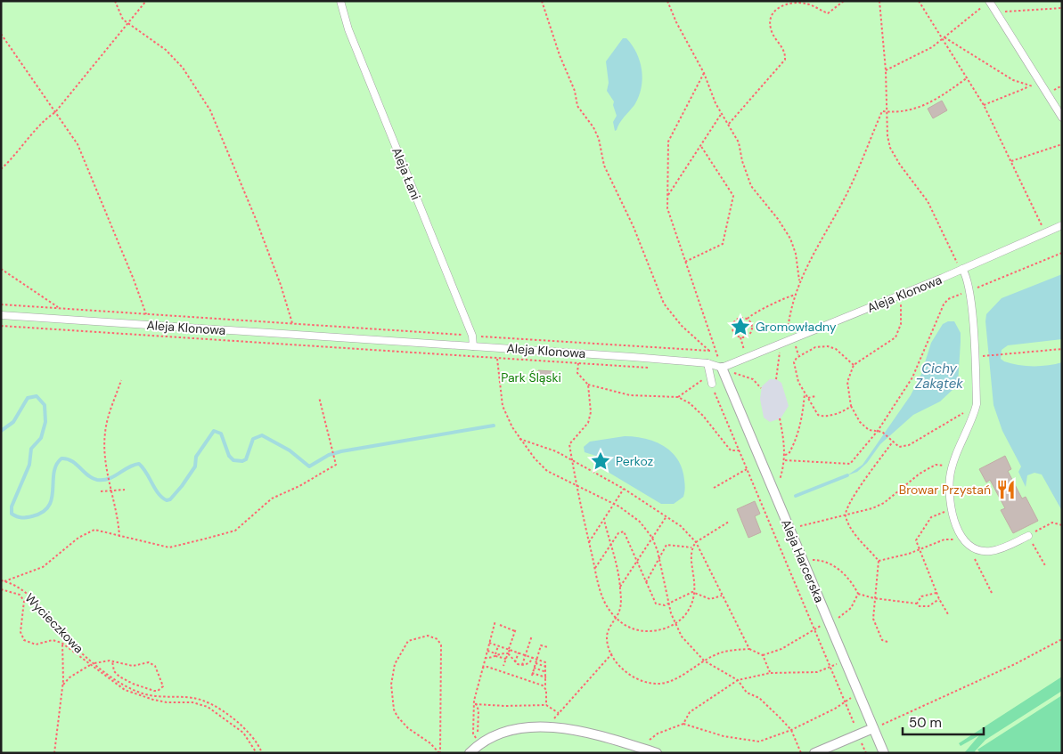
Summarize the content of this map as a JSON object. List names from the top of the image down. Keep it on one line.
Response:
{"streets":{"street":["Aleja Łani","Aleja Klonowa","Aleja Harcerska"],"path":["Wycieczkowa"]},"crossings":[["Aleja Łani","Aleja Klonowa"],["Aleja Klonowa","Aleja Harcerska"]],"water":["Cichy Zakątek"],"parks":["Park Śląski"],"places":{"place":["Gromowładny","Perkoz"],"restaurant":["Browar Przystań"]},"scale_bar":"50 m"}
